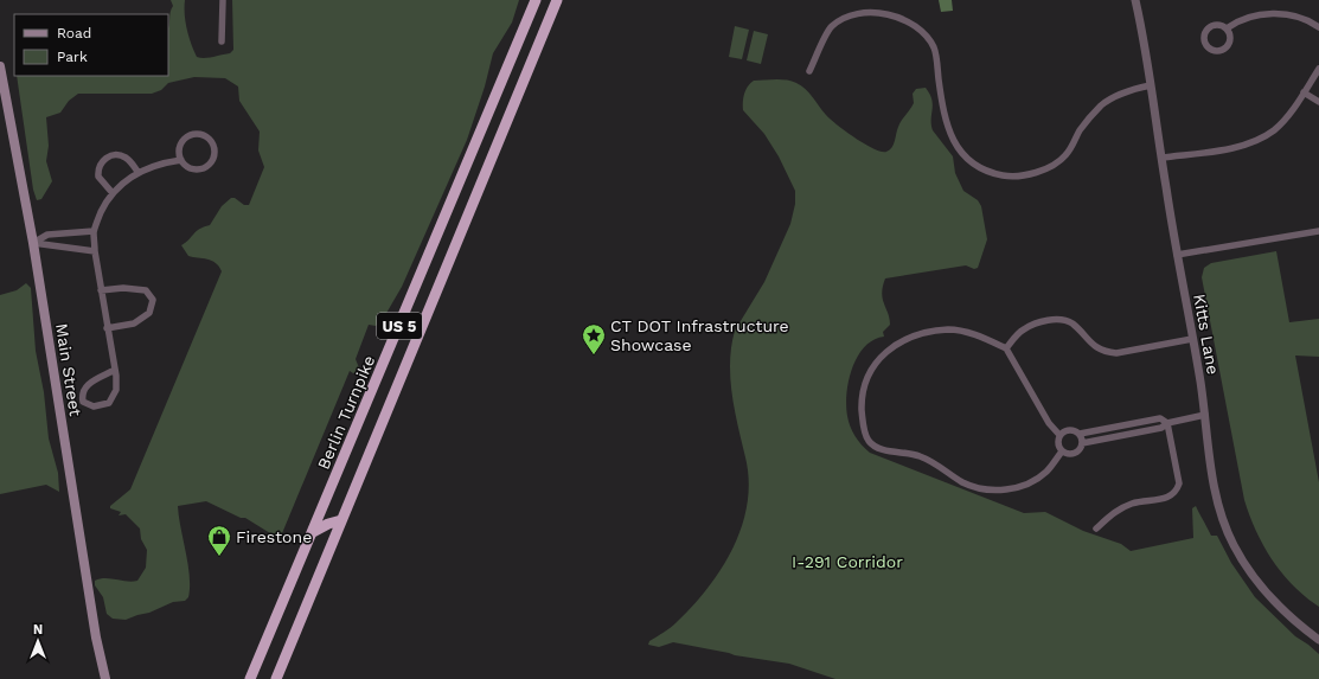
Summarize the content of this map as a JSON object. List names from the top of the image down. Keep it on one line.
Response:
{"streets":{"highway":["US 5","Berlin Turnpike"],"main road":["Main Street"],"street":["Kitts Lane"]},"parks":["I-291 Corridor"],"places":{"place":["CT DOT Infrastructure Showcase"],"shop":["Firestone"]},"legend":["Road","Park"],"north":"top"}
